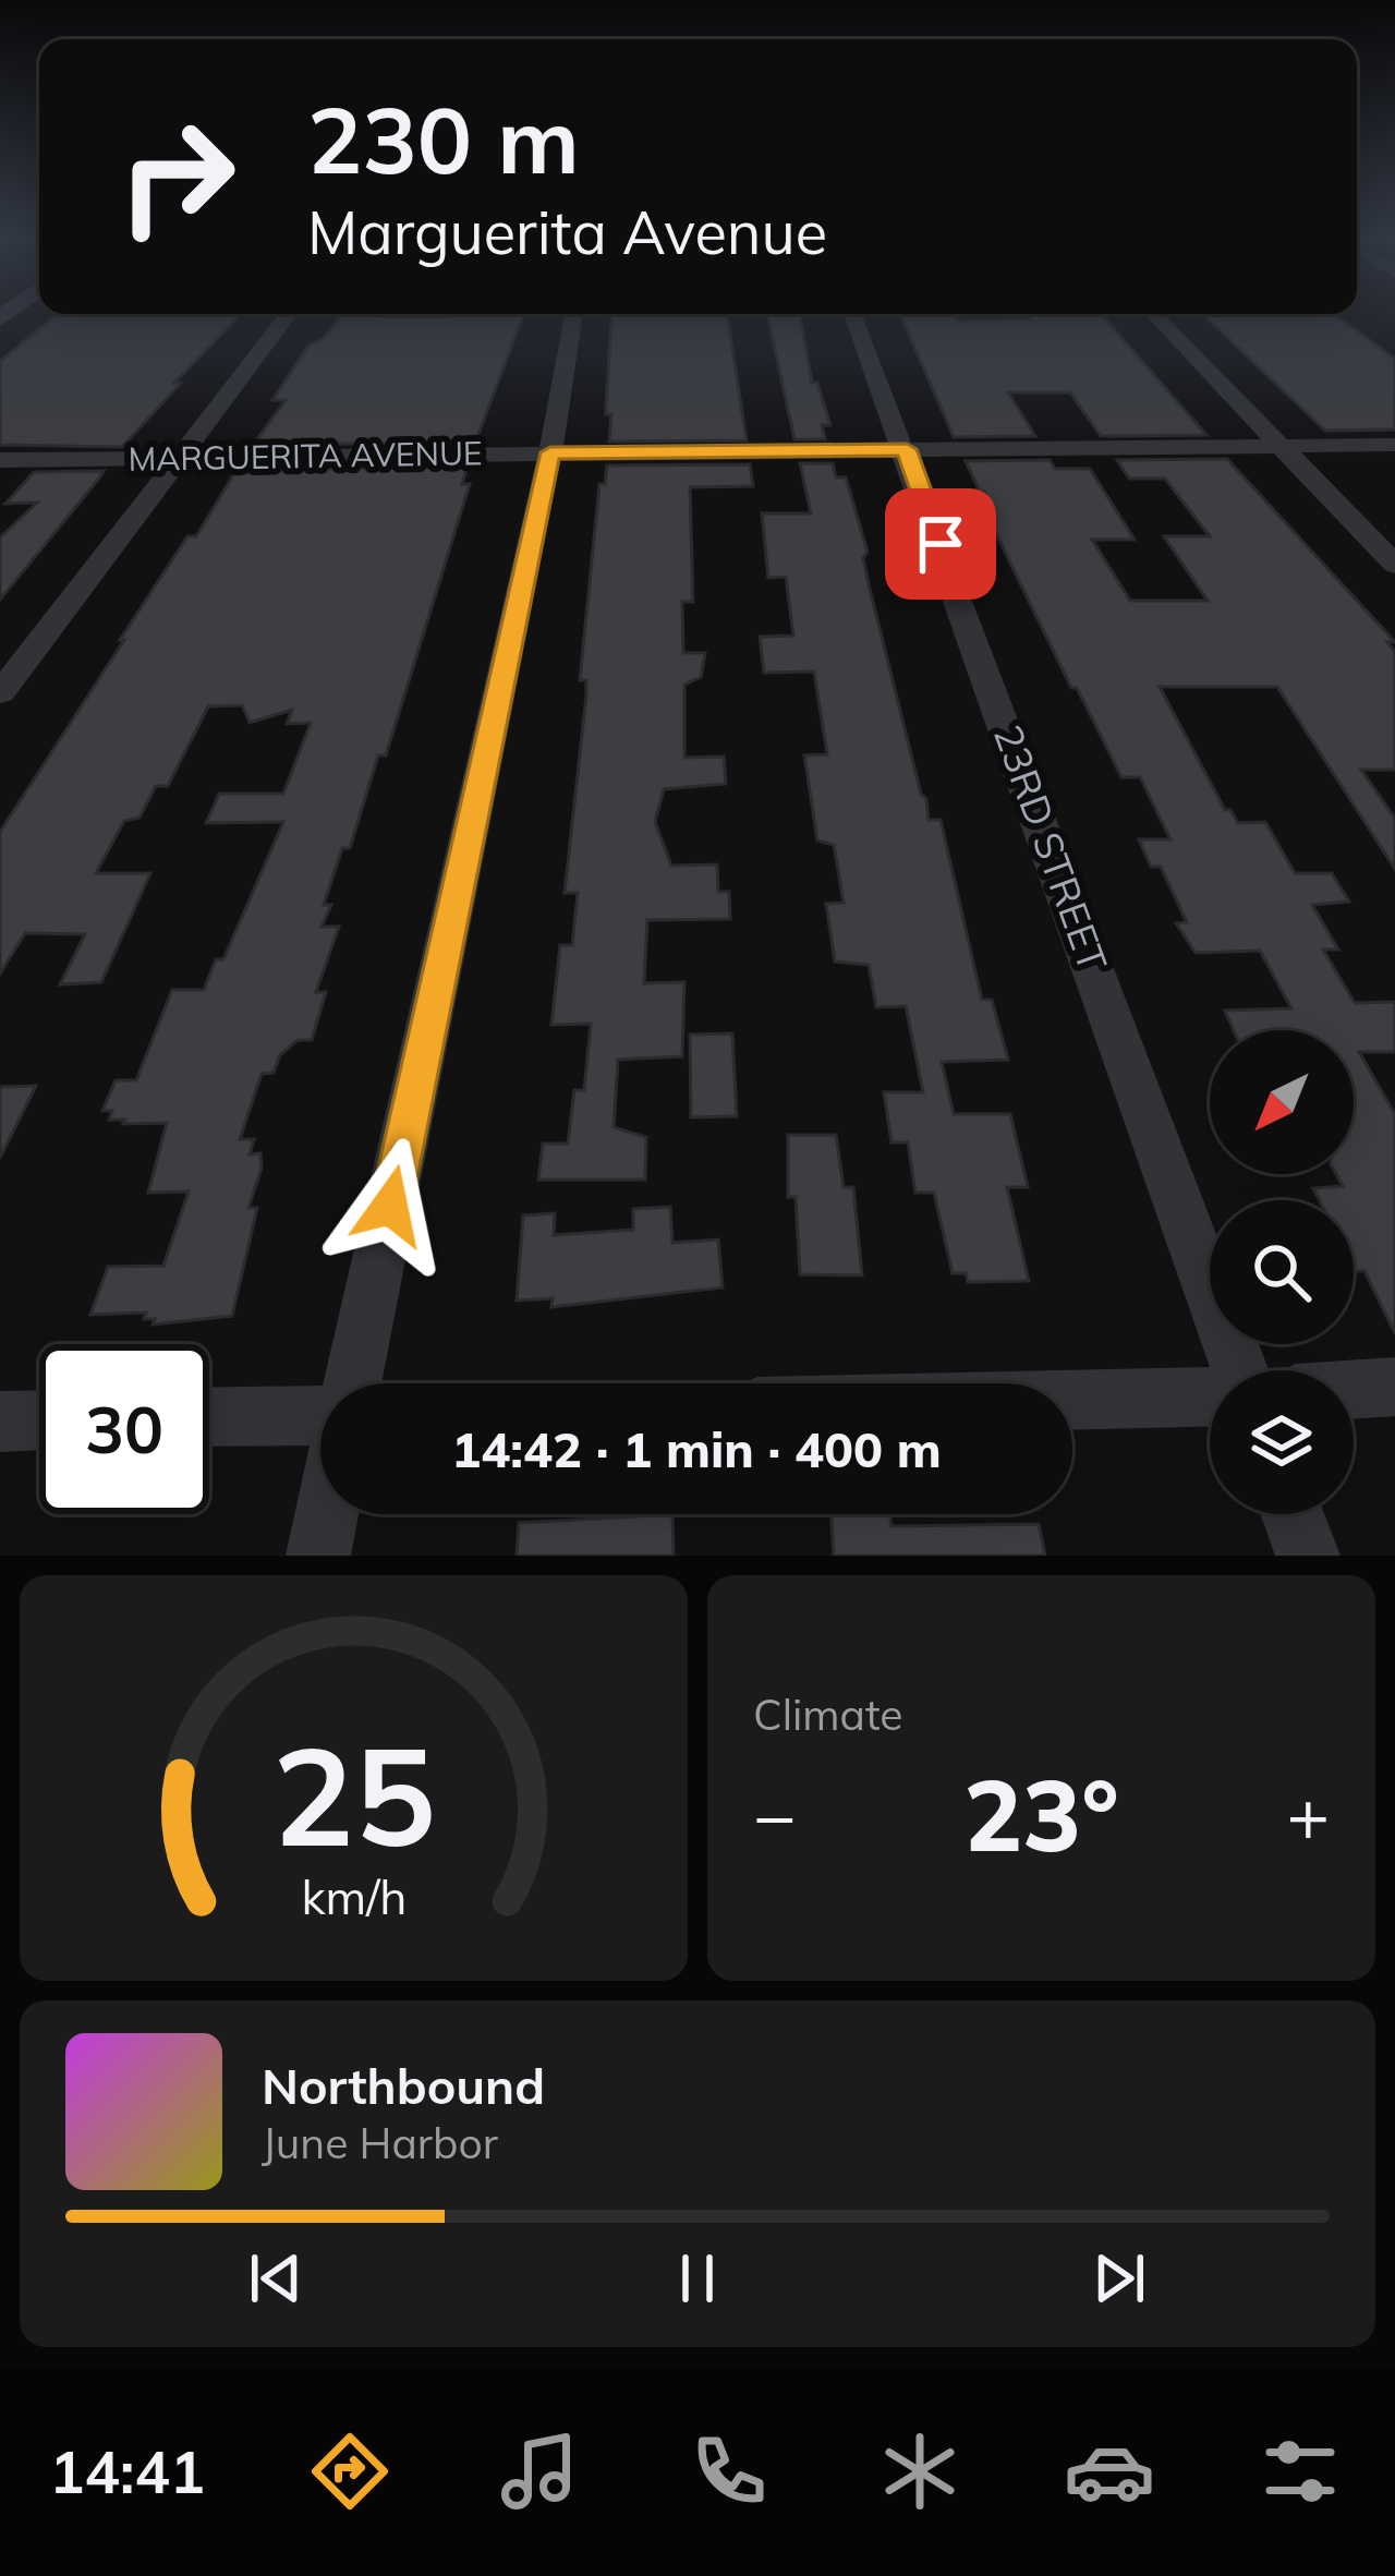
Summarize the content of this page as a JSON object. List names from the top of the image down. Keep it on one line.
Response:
{"streets":{"street":["MARGUERITA AVENUE","23RD STREET"]},"crossings":[["MARGUERITA AVENUE","23RD STREET"]],"north":"bottom left","page":{"turn":["230 m","Marguerita Avenue"],"limit":"30","trip":"14:42 · 1 min · 400 m","tile":"Climate","heat":["−","23°","+"],"song":["Northbound","June Harbor"],"tabs":"14:41","gauge":["25","km/h"]}}
